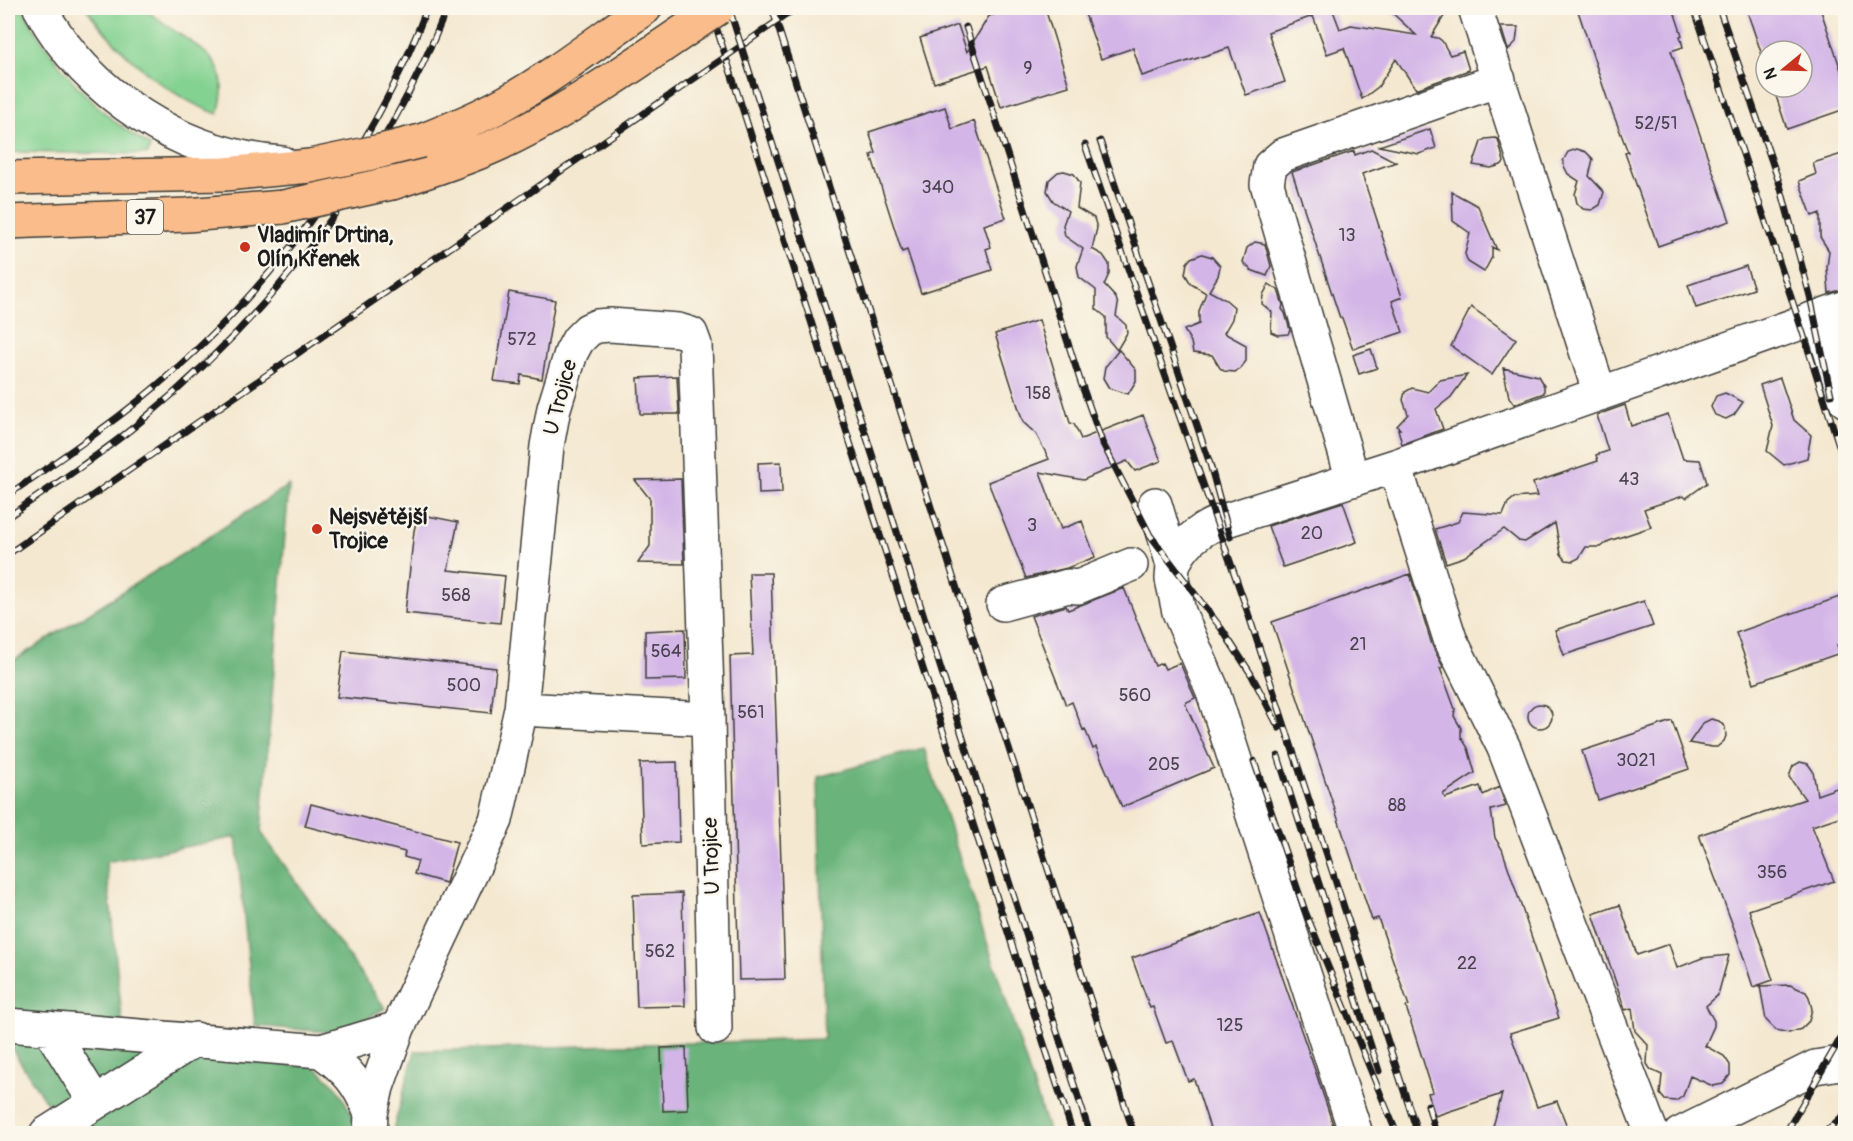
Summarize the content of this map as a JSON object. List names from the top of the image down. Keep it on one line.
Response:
{"streets":{"main road":["37"],"street":["U Trojice"]},"places":["Vladimír Drtina, Olín Křenek","Nejsvětější Trojice"],"house_numbers":["9","52/51","340","13","572","158","43","3","20","568","21","564","500","560","561","3021","205","88","356","562","22","125"],"north":"left"}
